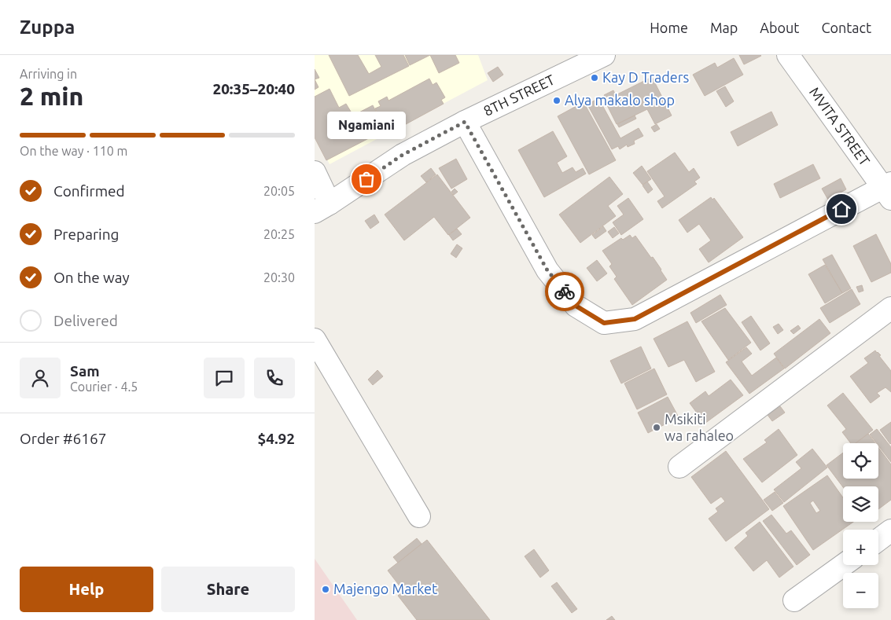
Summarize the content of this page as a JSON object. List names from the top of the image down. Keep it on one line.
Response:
{"streets":{"street":["8TH STREET","MVITA STREET"]},"places":["Kay D Traders","Alya makalo shop","Ngamiani","Msikiti wa rahaleo","Majengo Market"],"page":{"header":"Zuppa","nav":["Home","Map","About","Contact"],"heading":["2 min","Arriving in","20:35–20:40"],"panel":["Sam","Courier · 4.5","Order #6167","$4.92"],"bubble":"Ngamiani","bar":"On the way · 110 m","list":[["Confirmed","20:05"],["Preparing","20:25"],["On the way","20:30"],"Delivered"],"map_buttons":["+","−"],"buttons":["Help","Share"]}}
